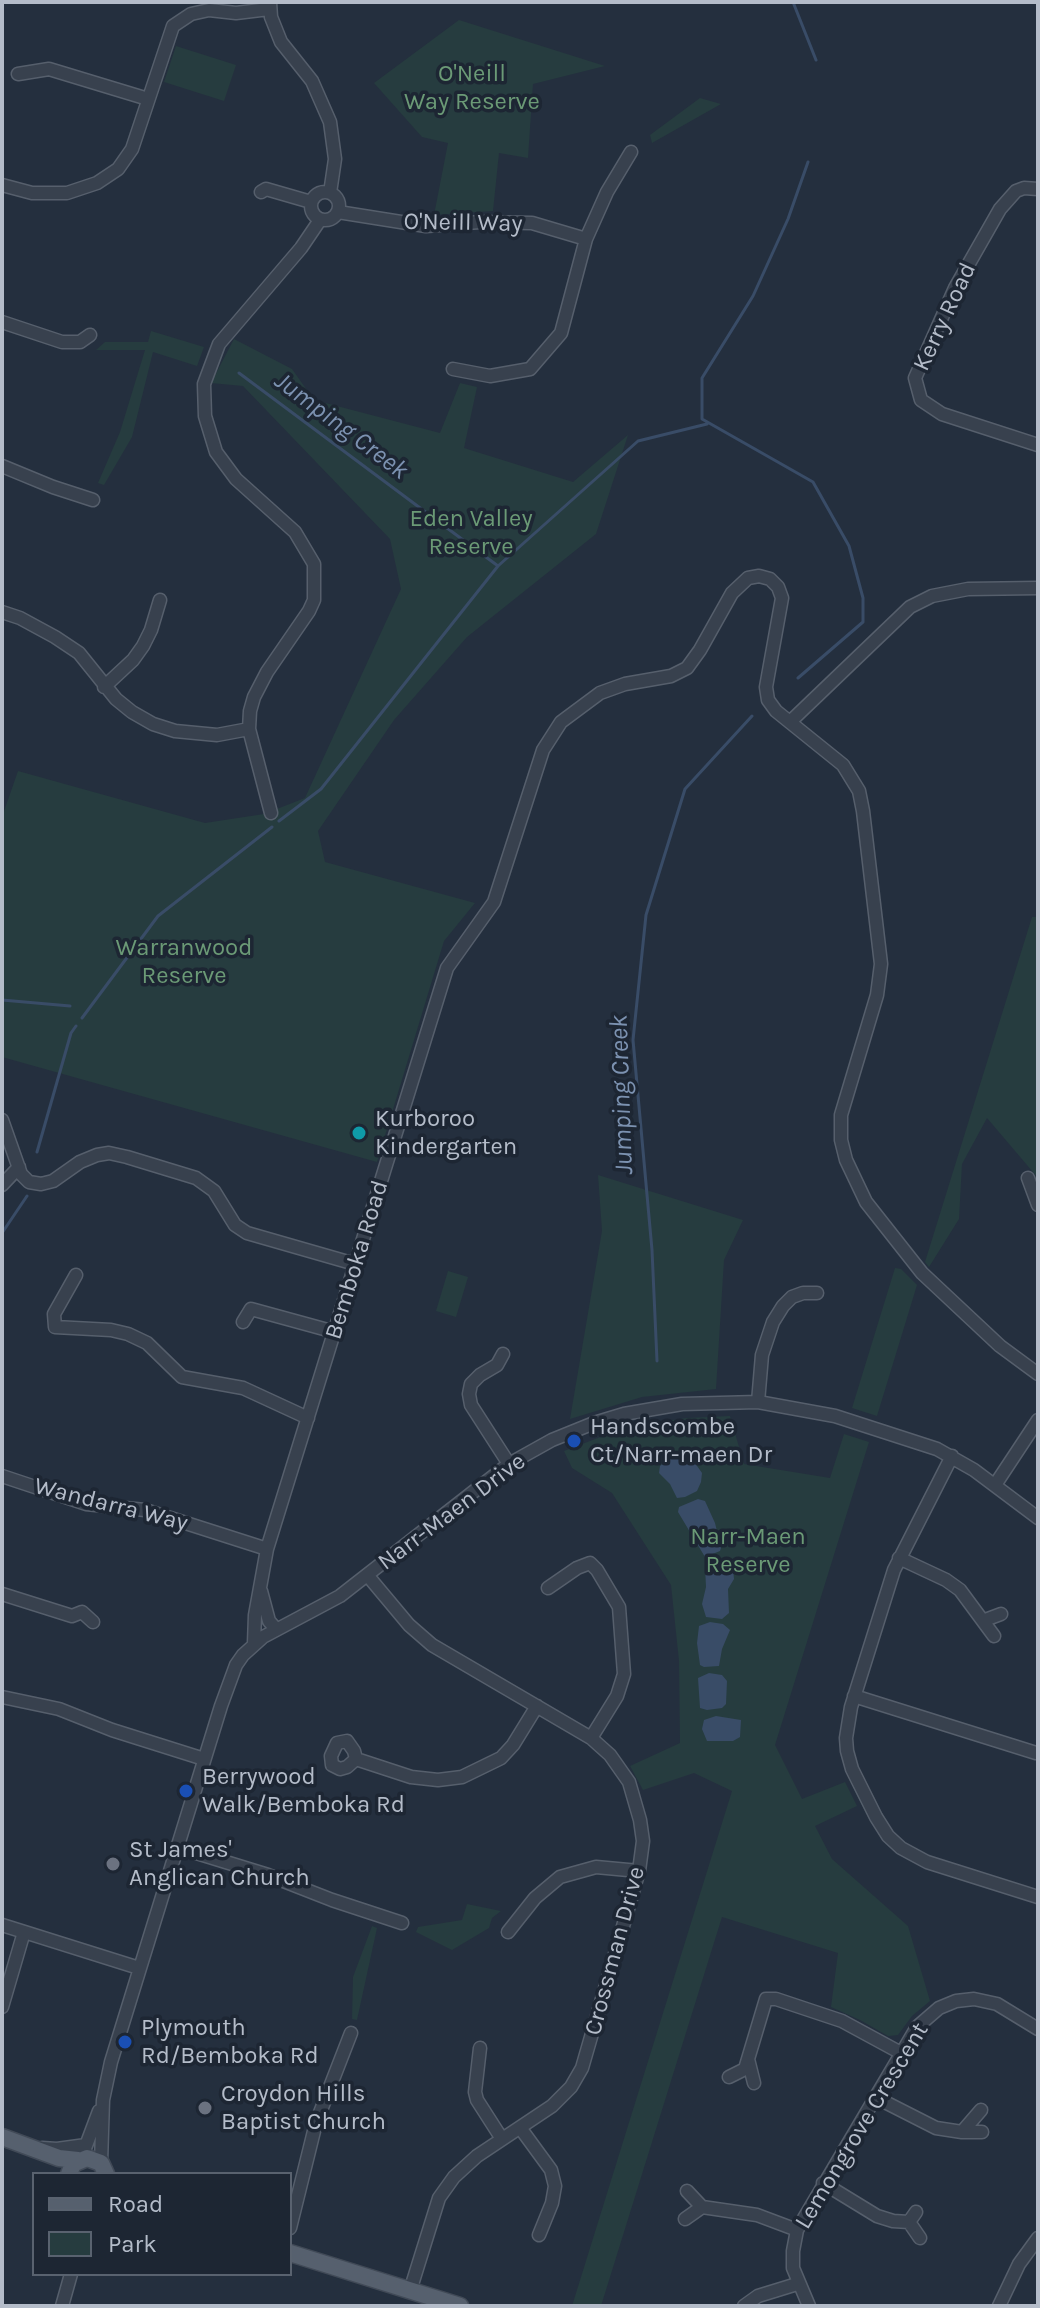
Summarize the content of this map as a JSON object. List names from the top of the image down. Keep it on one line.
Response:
{"streets":{"street":["O'Neill Way","Kerry Road","Bemboka Road","Wandarra Way","Narr-Maen Drive","Crossman Drive","Lemongrove Crescent"]},"crossings":[["Bemboka Road","Wandarra Way"],["Bemboka Road","Narr-Maen Drive"],["Narr-Maen Drive","Crossman Drive"]],"water":["Jumping Creek"],"parks":["O'Neill Way Reserve","Eden Valley Reserve","Warranwood Reserve","Narr-Maen Reserve"],"places":["Kurboroo Kindergarten","Handscombe Ct/Narr-maen Dr","Berrywood Walk/Bemboka Rd","St James' Anglican Church","Plymouth Rd/Bemboka Rd","Croydon Hills Baptist Church"],"legend":["Road","Park"]}
